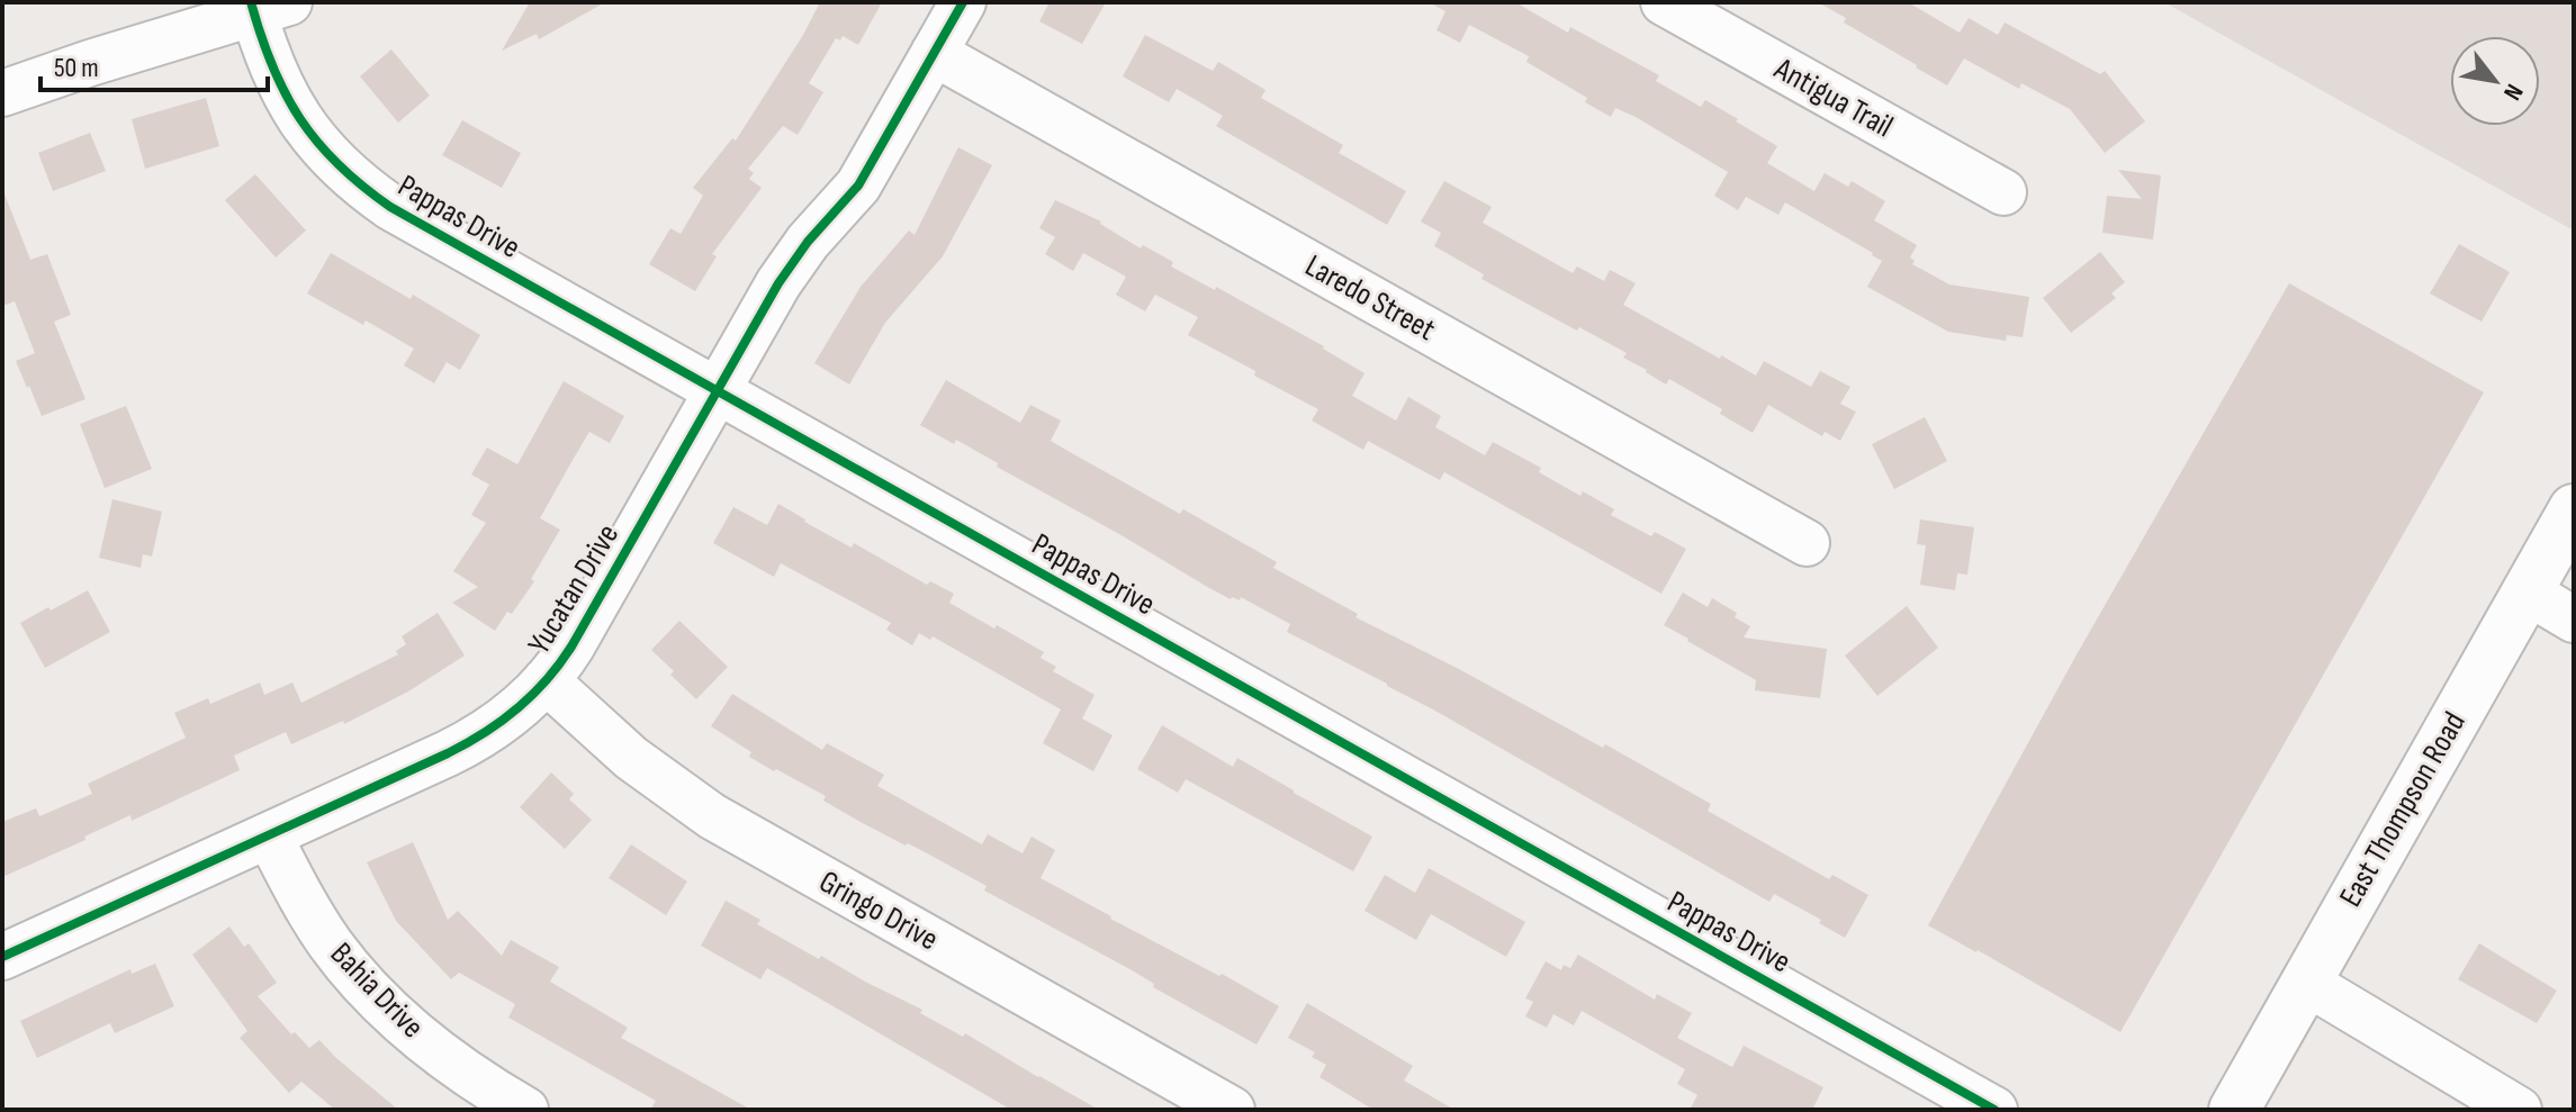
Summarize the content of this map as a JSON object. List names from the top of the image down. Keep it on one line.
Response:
{"streets":{"main road":["East Thompson Road"],"street":["Antigua Trail","Pappas Drive","Laredo Street","Yucatan Drive","Gringo Drive","Bahia Drive"]},"crossings":[["Pappas Drive","Yucatan Drive"],["Laredo Street","Yucatan Drive"],["Yucatan Drive","Gringo Drive"],["Yucatan Drive","Bahia Drive"]],"scale_bar":"50 m","north":"bottom right"}
